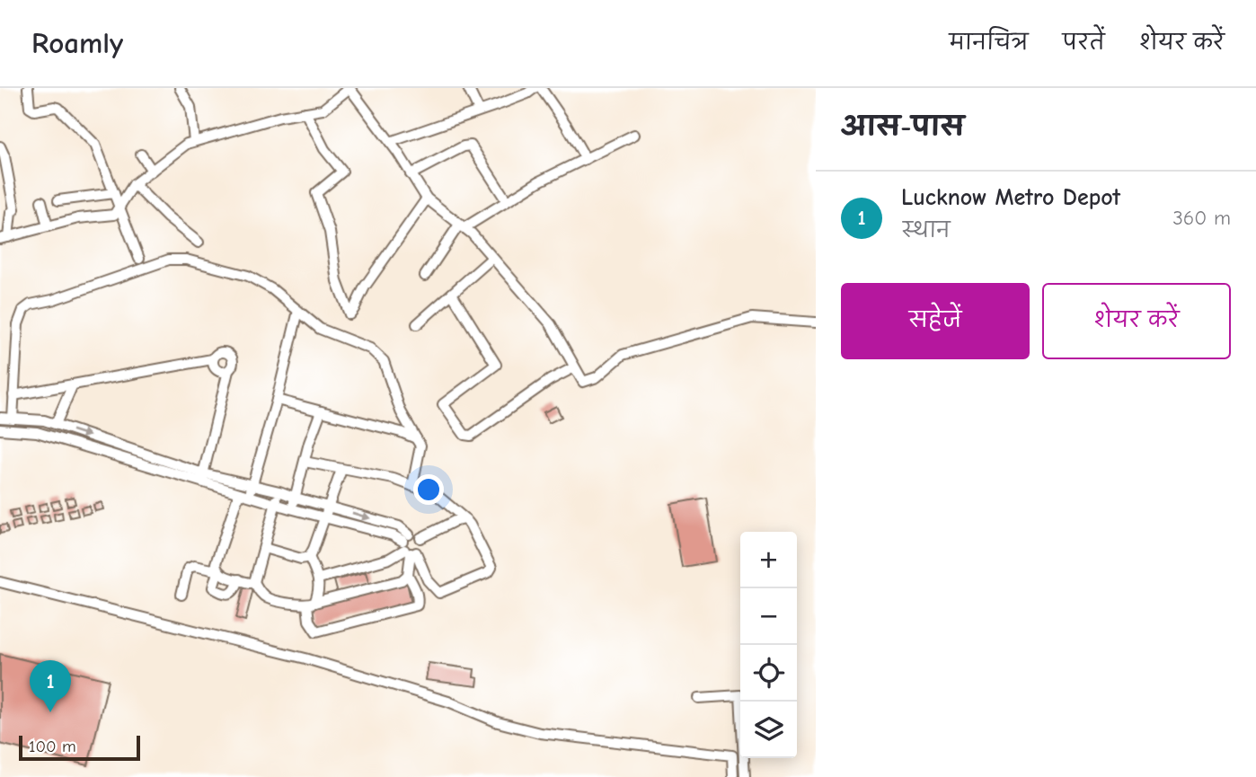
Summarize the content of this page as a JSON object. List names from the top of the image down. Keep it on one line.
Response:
{"scale_bar":"100 m","page":{"header":"Roamly","nav":["मानचित्र","परतें","शेयर करें"],"heading":"आस-पास","list":[{"mark":"1","name":"Lucknow Metro Depot","note":"स्थान","value":"360 m"}],"buttons":["सहेजें","शेयर करें"],"map_buttons":["+","−"],"pins":"1","scale":"100 m"}}
